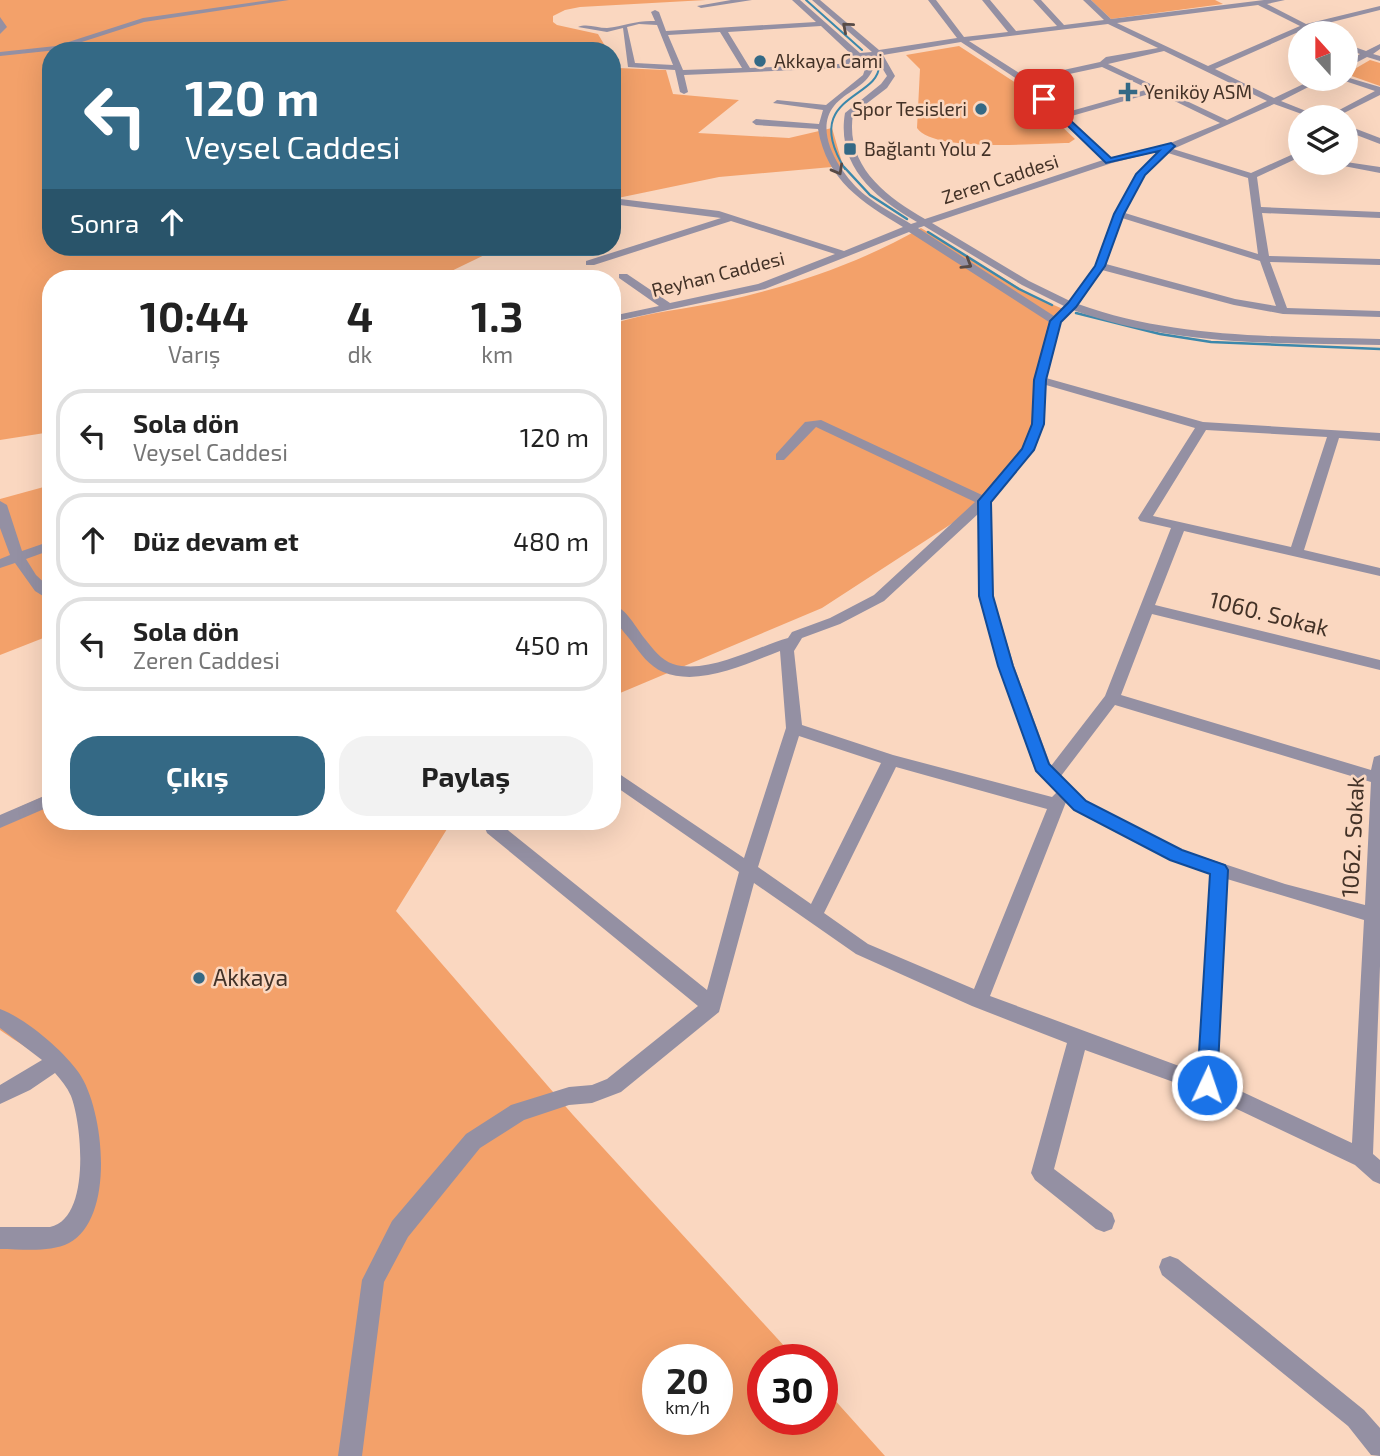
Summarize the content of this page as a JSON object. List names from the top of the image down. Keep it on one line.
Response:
{"streets":{"street":["Zeren Caddesi","Reyhan Caddesi","1060. Sokak","1062. Sokak"]},"crossings":[["Zeren Caddesi","Reyhan Caddesi"]],"places":{"other":["Akkaya Cami","Spor Tesisleri","Akkaya"],"health":["Yeniköy ASM"],"transit":["Bağlantı Yolu 2"]},"north":"top","page":{"turn":["120 m","Veysel Caddesi"],"then":"Sonra","eta":["10:44","Varış","4","dk","1.3","km"],"list":[{"name":"Sola dön","note":"Veysel Caddesi","value":"120 m"},{"name":"Düz devam et","value":"480 m"},{"name":"Sola dön","note":"Zeren Caddesi","value":"450 m"}],"buttons":["Çıkış","Paylaş"],"speed":"20 km/h","limit":"30"}}
